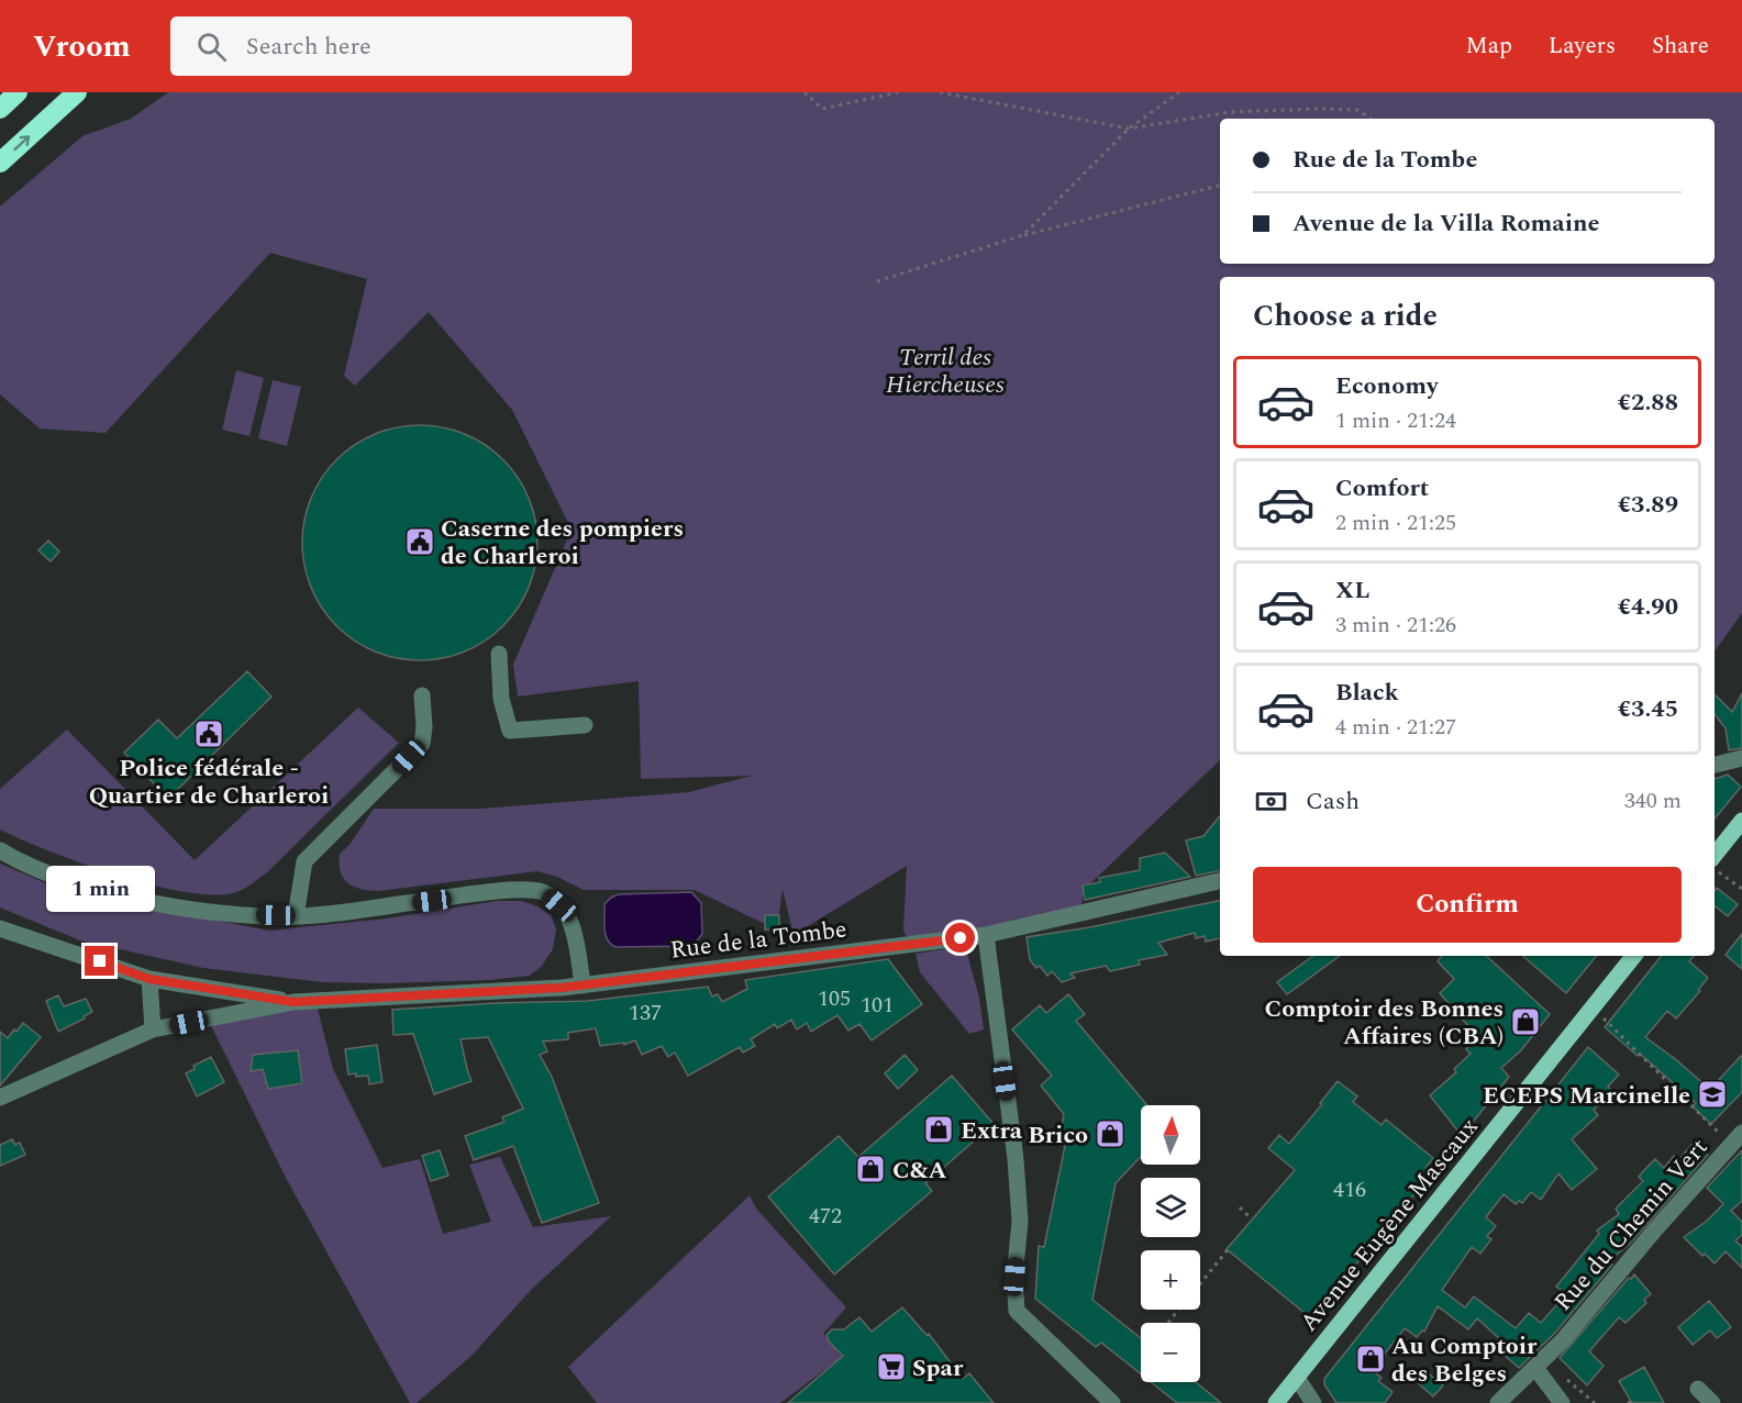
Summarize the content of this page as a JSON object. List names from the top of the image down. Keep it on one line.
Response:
{"streets":{"main road":["Avenue Eugène Mascaux"],"street":["Rue de la Tombe","Rue du Chemin Vert"]},"parks":["Terril des Hiercheuses"],"places":{"public building":["Caserne des pompiers de Charleroi","Police fédérale - Quartier de Charleroi"],"shop":["Comptoir des Bonnes Affaires (CBA)","Extra","Brico","C&A","Au Comptoir des Belges"],"school or university":["ECEPS Marcinelle"],"supermarket":["Spar"]},"house_numbers":["105","101","137","416","472"],"north":"top","page":{"header":"Vroom","search":"Search here","nav":["Map","Layers","Share"],"banner":["Rue de la Tombe","Avenue de la Villa Romaine"],"heading":"Choose a ride","list":[{"name":"Economy","note":"1 min · 21:24","value":"€2.88"},{"name":"Comfort","note":"2 min · 21:25","value":"€3.89"},{"name":"XL","note":"3 min · 21:26","value":"€4.90"},{"name":"Black","note":"4 min · 21:27","value":"€3.45"}],"pay":["Cash","340 m"],"buttons":"Confirm","bubble":"1 min","map_buttons":["+","−"]}}
